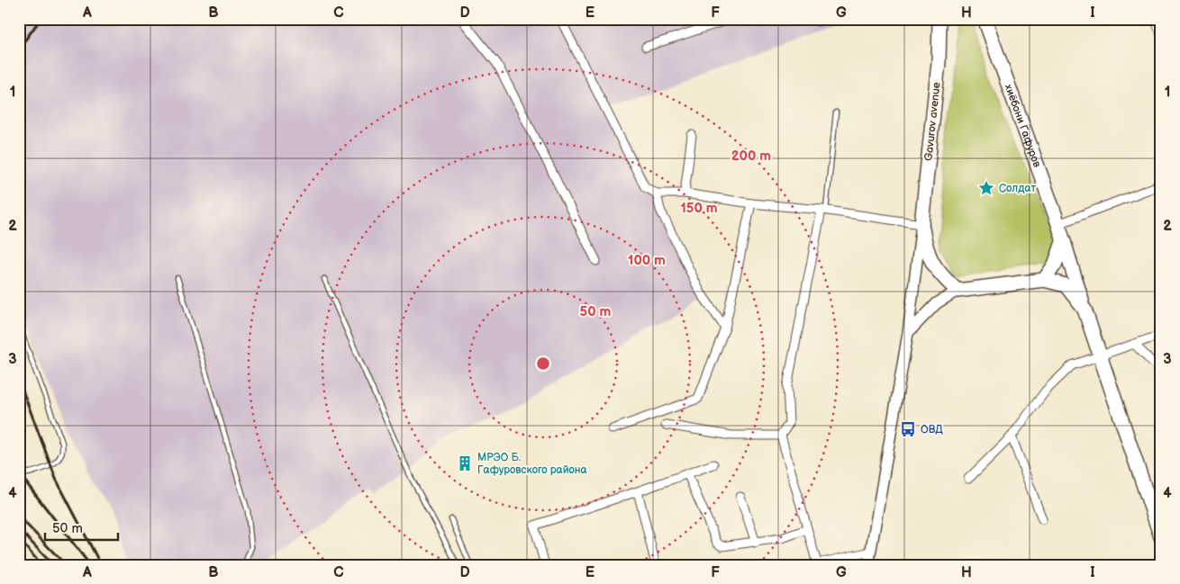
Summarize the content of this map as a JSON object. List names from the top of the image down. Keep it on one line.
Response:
{"streets":{"highway":["Gavurov avenue","хиёбони Гафуров"]},"places":{"place":["Солдат"],"bus stop":["ОВД"],"building":["МРЭО Б. Гафуровского района"]},"scale_bar":"50 m","grid":{"columns":["A","B","C","D","E","F","G","H","I"],"rows":["1","2","3","4"]},"rings":["200 m","150 m","100 m","50 m"]}
